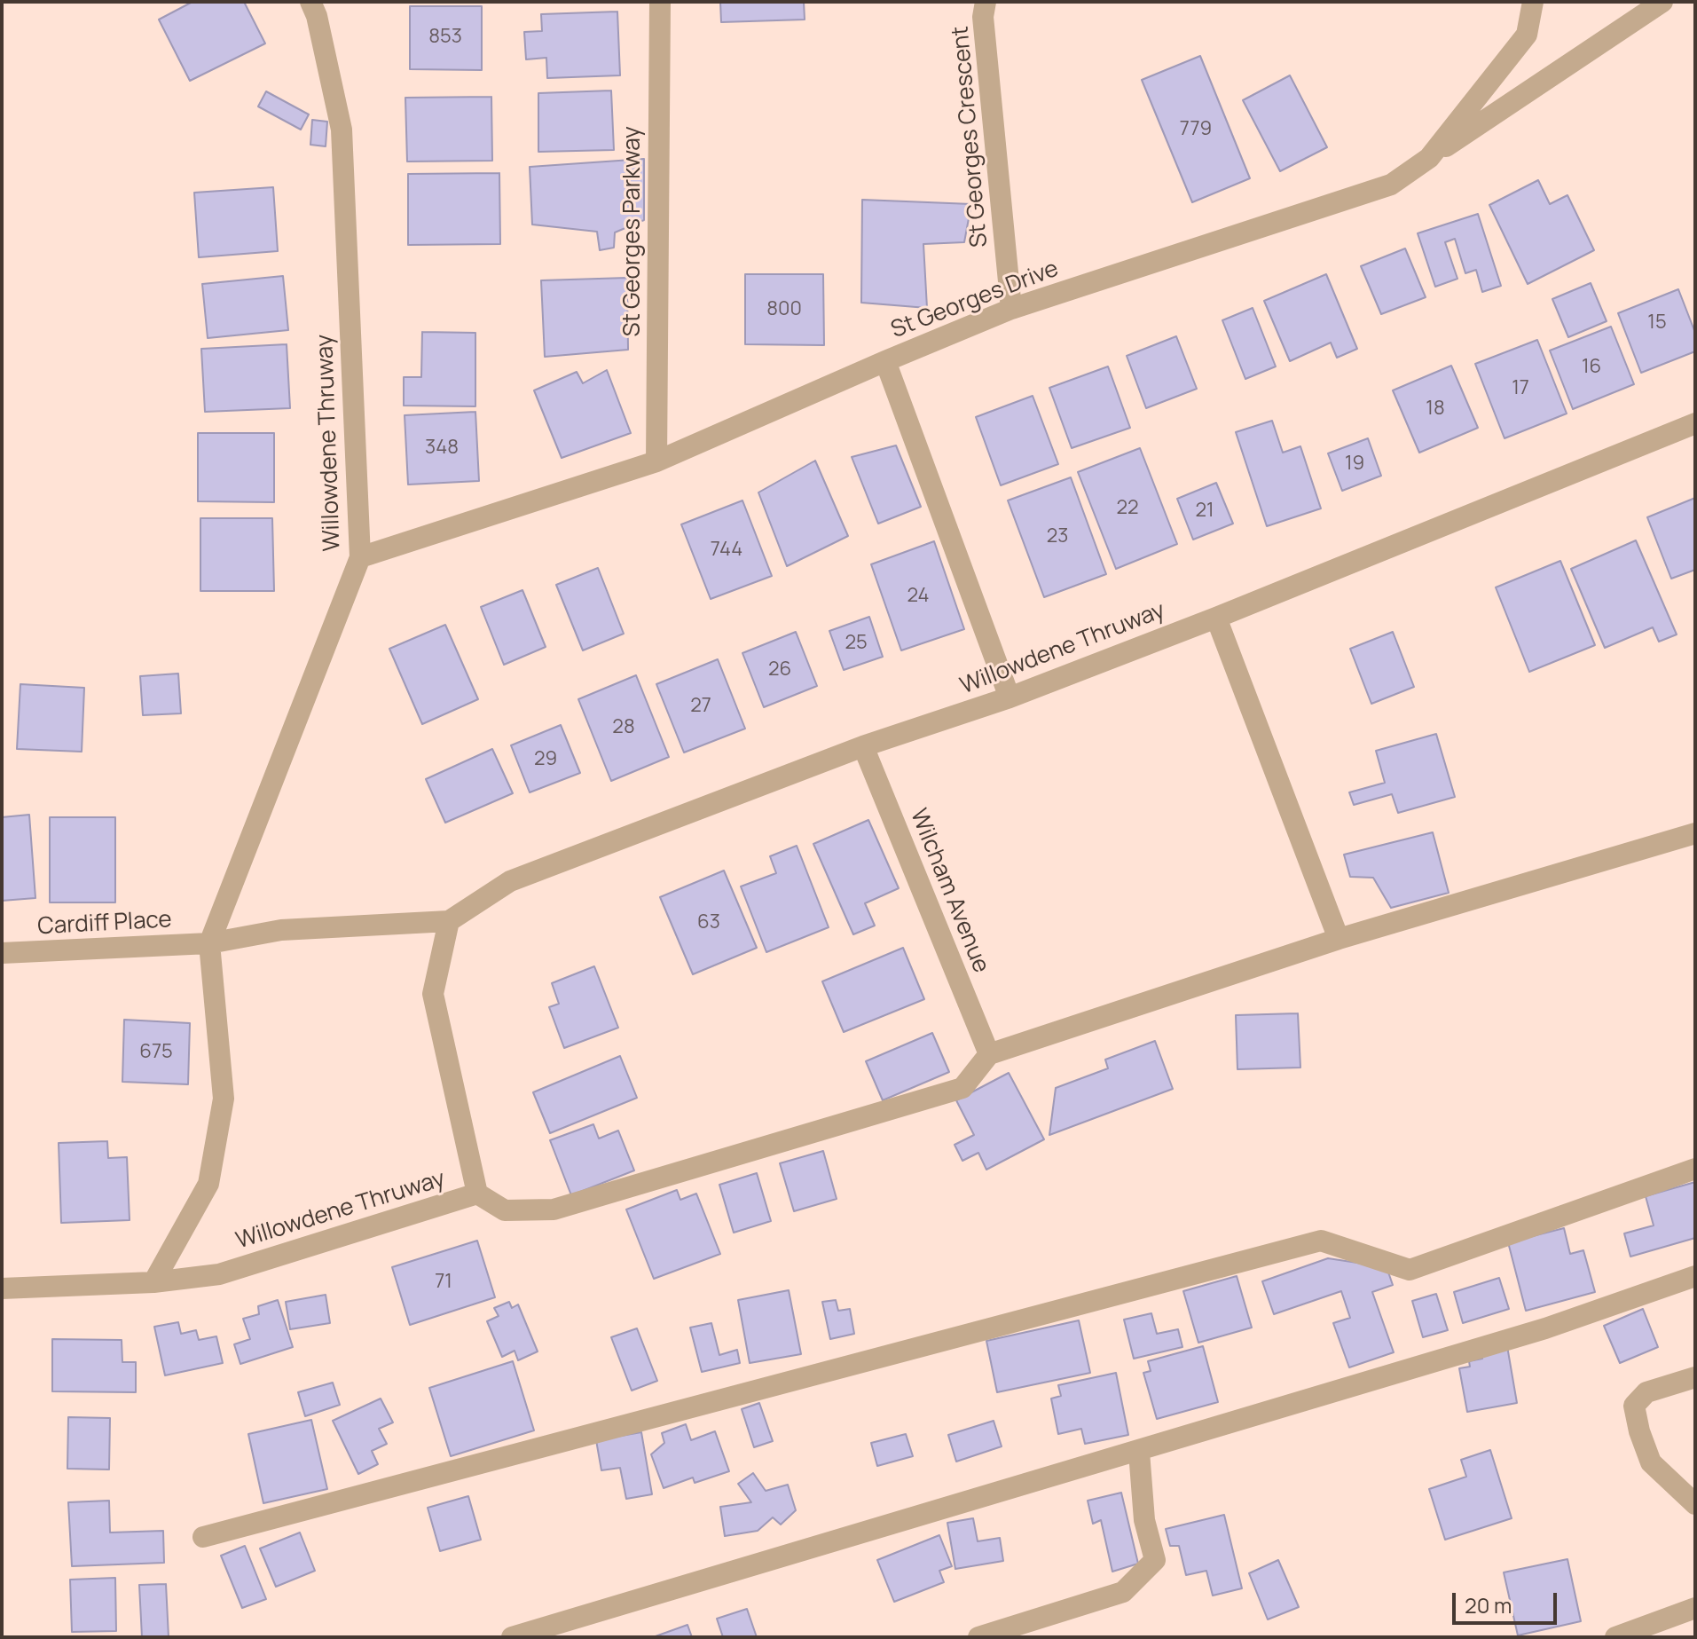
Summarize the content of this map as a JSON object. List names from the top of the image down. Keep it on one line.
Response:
{"streets":{"street":["St Georges Crescent","St Georges Parkway","St Georges Drive","Willowdene Thruway","Wilcham Avenue","Cardiff Place"]},"crossings":[["St Georges Crescent","St Georges Drive"],["St Georges Parkway","St Georges Drive"],["St Georges Drive","Willowdene Thruway"],["Willowdene Thruway","Wilcham Avenue"],["Willowdene Thruway","Cardiff Place"]],"house_numbers":["853","779","800","15","16","17","18","348","19","22","21","23","744","24","25","26","27","28","29","63","675","71"],"scale_bar":"20 m"}
